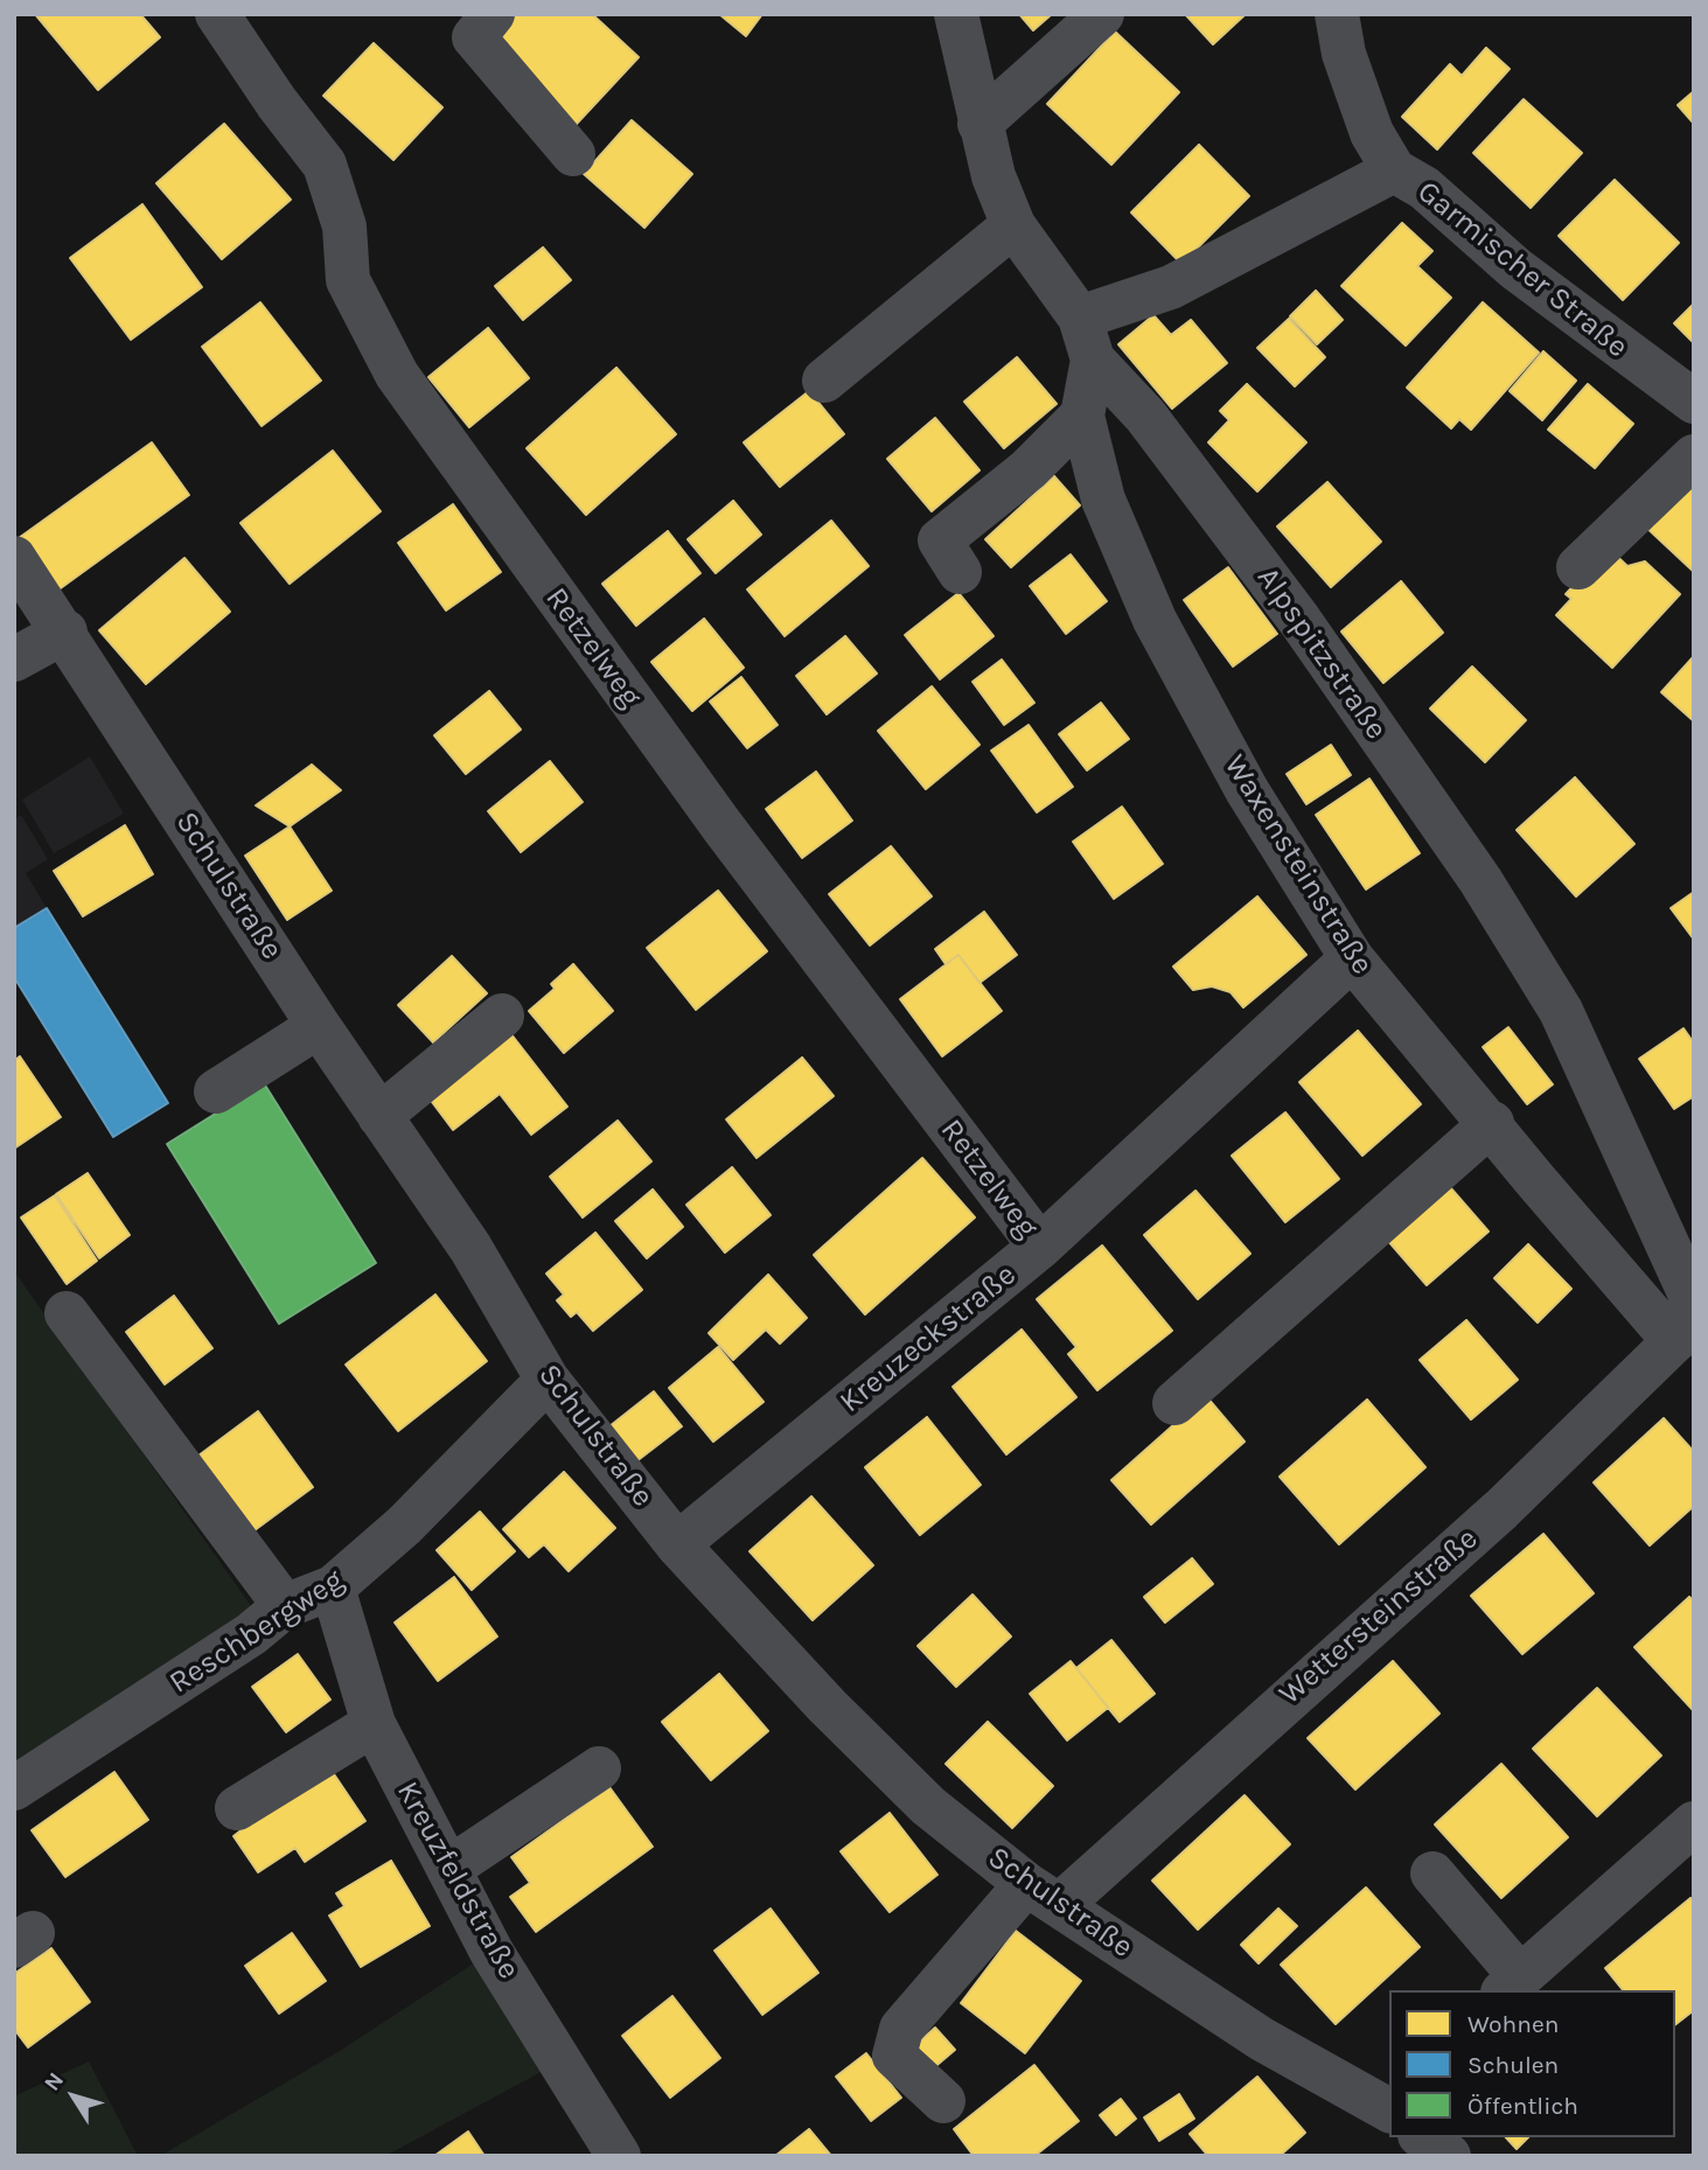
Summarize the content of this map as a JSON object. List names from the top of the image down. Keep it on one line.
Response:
{"streets":{"street":["Garmischer Straße","Retzelweg","Alpspitzstraße","Waxensteinstraße","Schulstraße","Kreuzeckstraße","Wettersteinstraße","Reschbergweg","Kreuzfeldstraße"]},"crossings":[["Garmischer Straße","Alpspitzstraße"],["Retzelweg","Kreuzeckstraße"],["Alpspitzstraße","Waxensteinstraße"],["Waxensteinstraße","Kreuzeckstraße"],["Waxensteinstraße","Wettersteinstraße"],["Schulstraße","Kreuzeckstraße"],["Schulstraße","Wettersteinstraße"],["Schulstraße","Reschbergweg"],["Reschbergweg","Kreuzfeldstraße"]],"legend":["Wohnen","Schulen","Öffentlich"],"north":"top left"}
